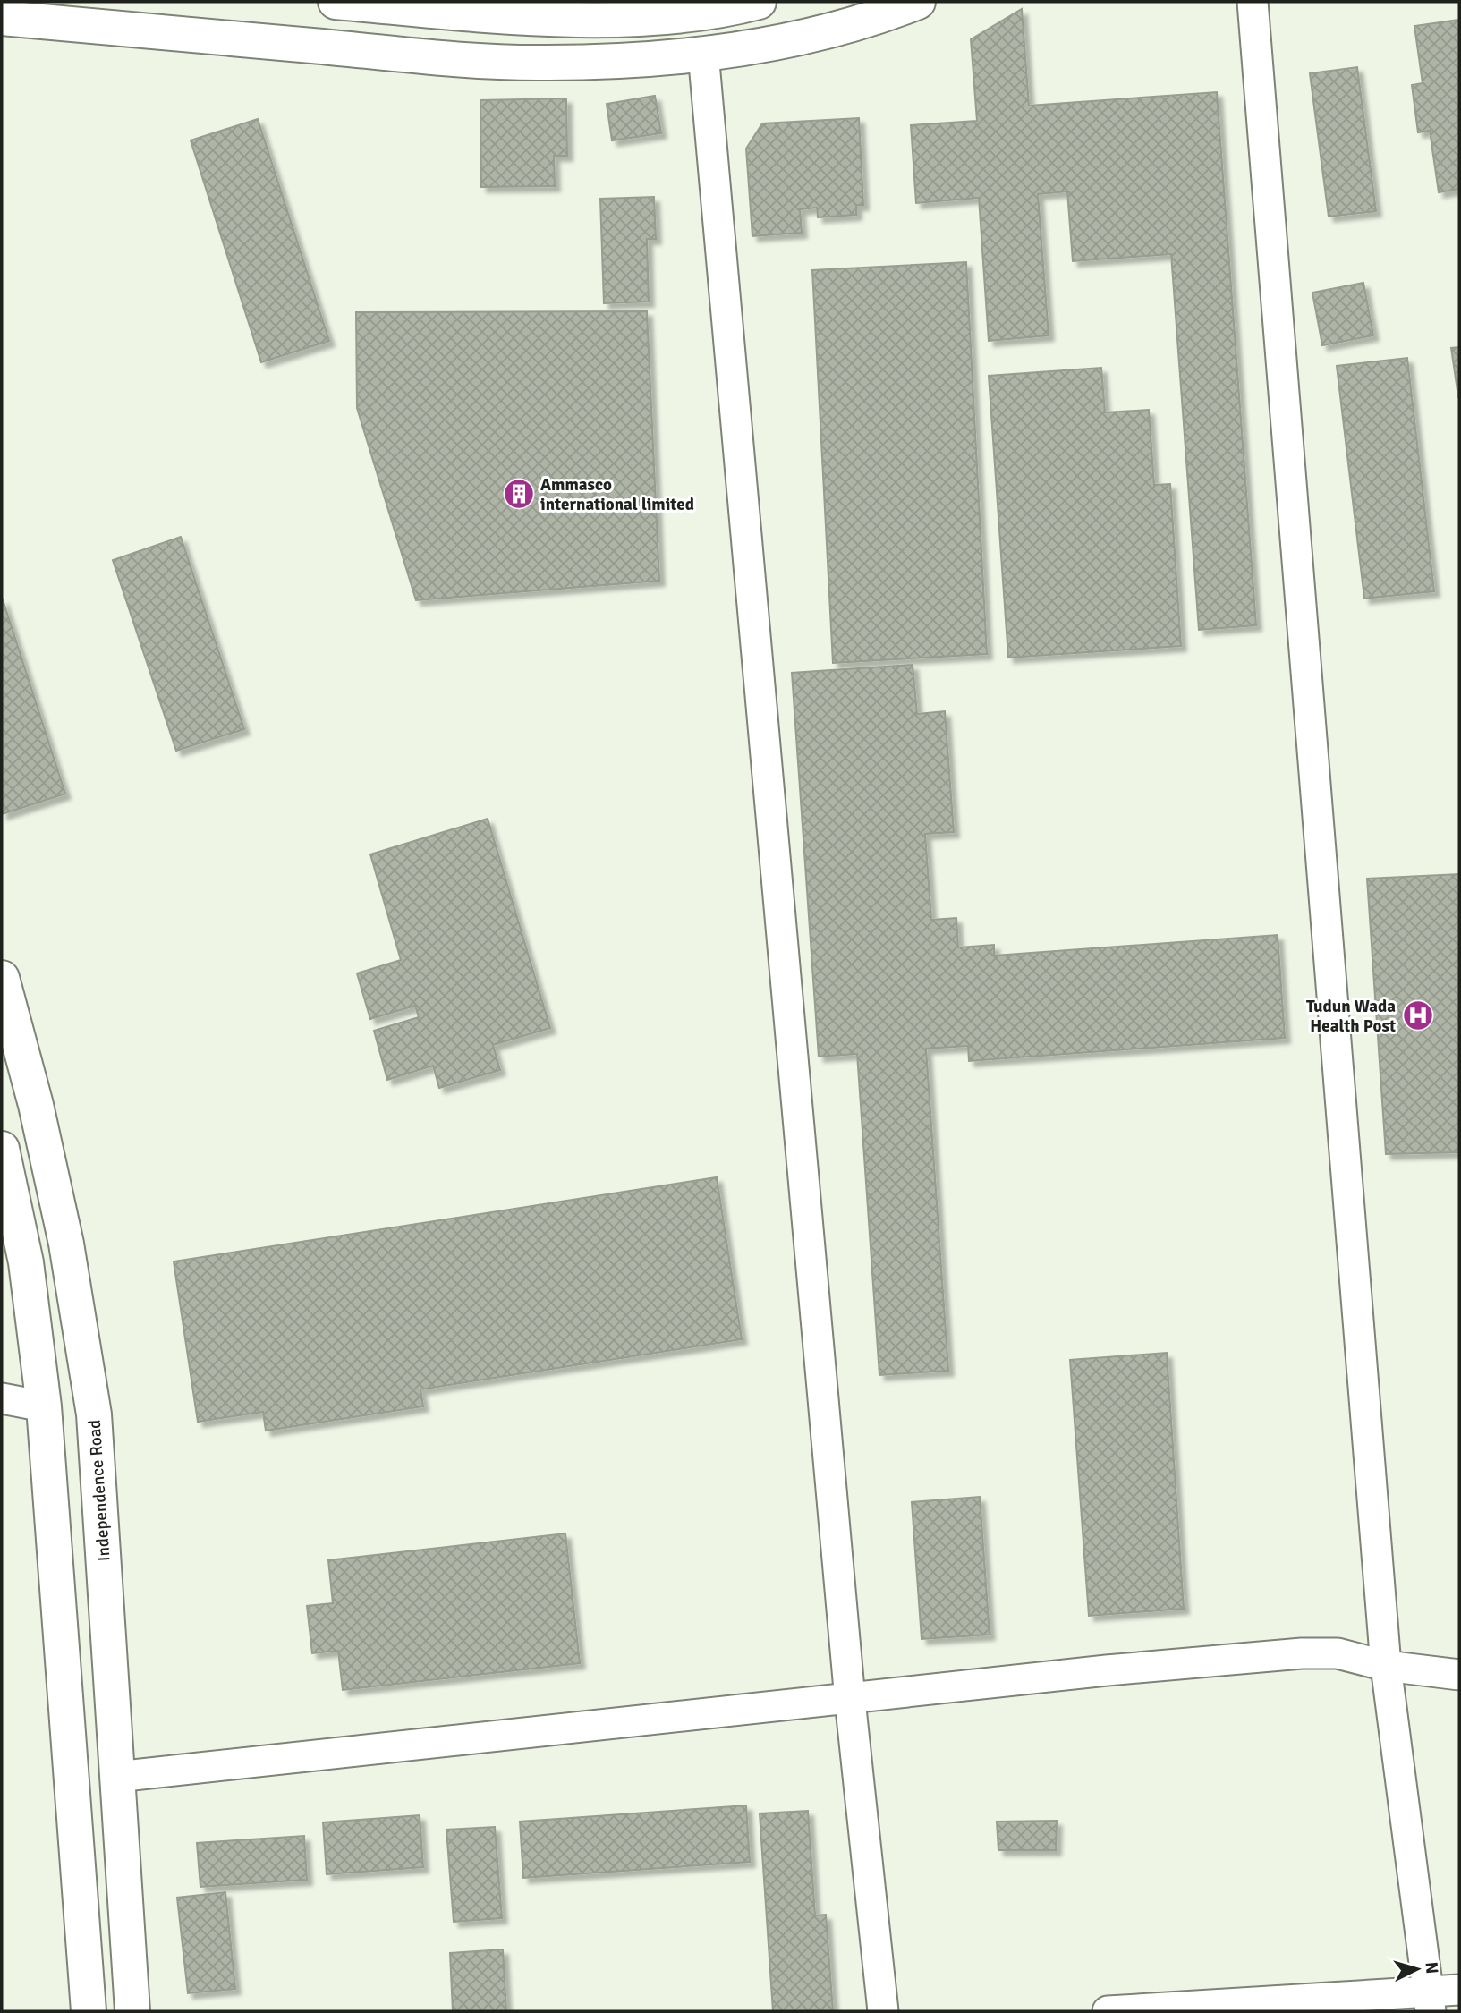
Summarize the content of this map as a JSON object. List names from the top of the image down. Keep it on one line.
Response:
{"streets":{"main road":["Independence Road"]},"places":{"building":["Ammasco international limited"],"hospital":["Tudun Wada Health Post"]},"north":"right"}
